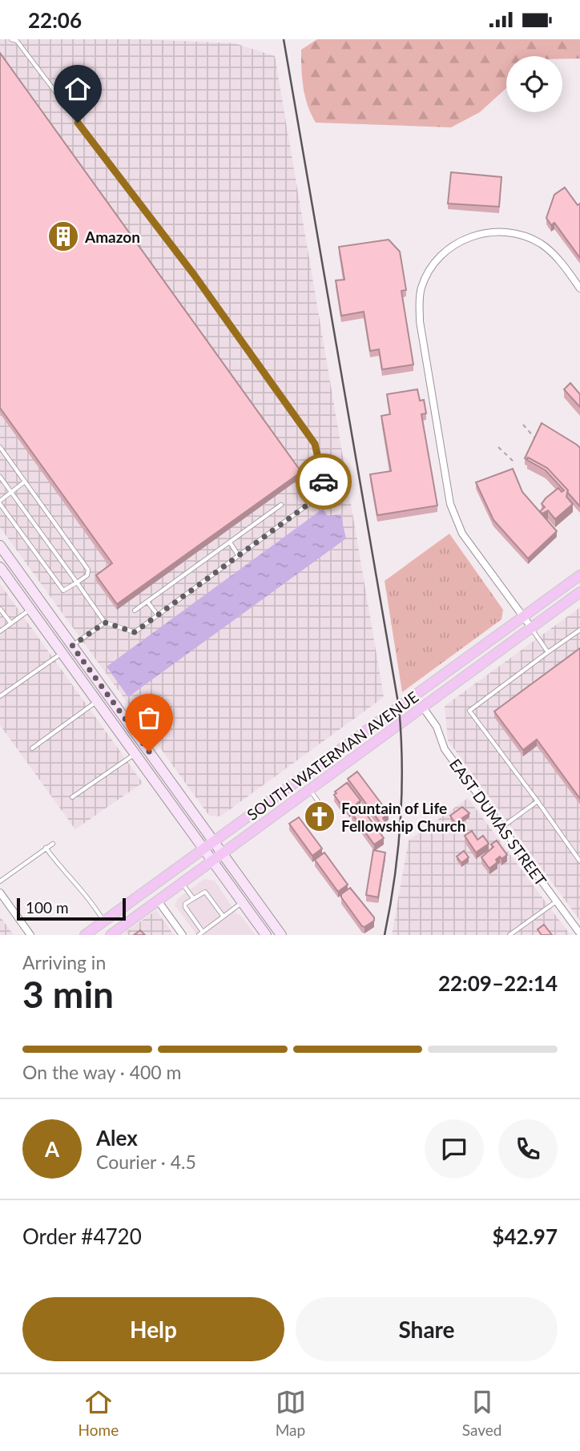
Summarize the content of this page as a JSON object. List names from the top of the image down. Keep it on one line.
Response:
{"streets":{"main road":["SOUTH WATERMAN AVENUE"],"street":["EAST DUMAS STREET"]},"crossings":[["SOUTH WATERMAN AVENUE","EAST DUMAS STREET"]],"places":{"building":["Amazon"],"church":["Fountain of Life Fellowship Church"]},"scale_bar":"100 m","page":{"status":"22:06","scale":"100 m","heading":["3 min","Arriving in","22:09–22:14"],"panel":["Alex","Courier · 4.5","Order #4720","$42.97"],"bar":"On the way · 400 m","round":"A","buttons":["Help","Share"],"tabs":["Home","Map","Saved"]}}
